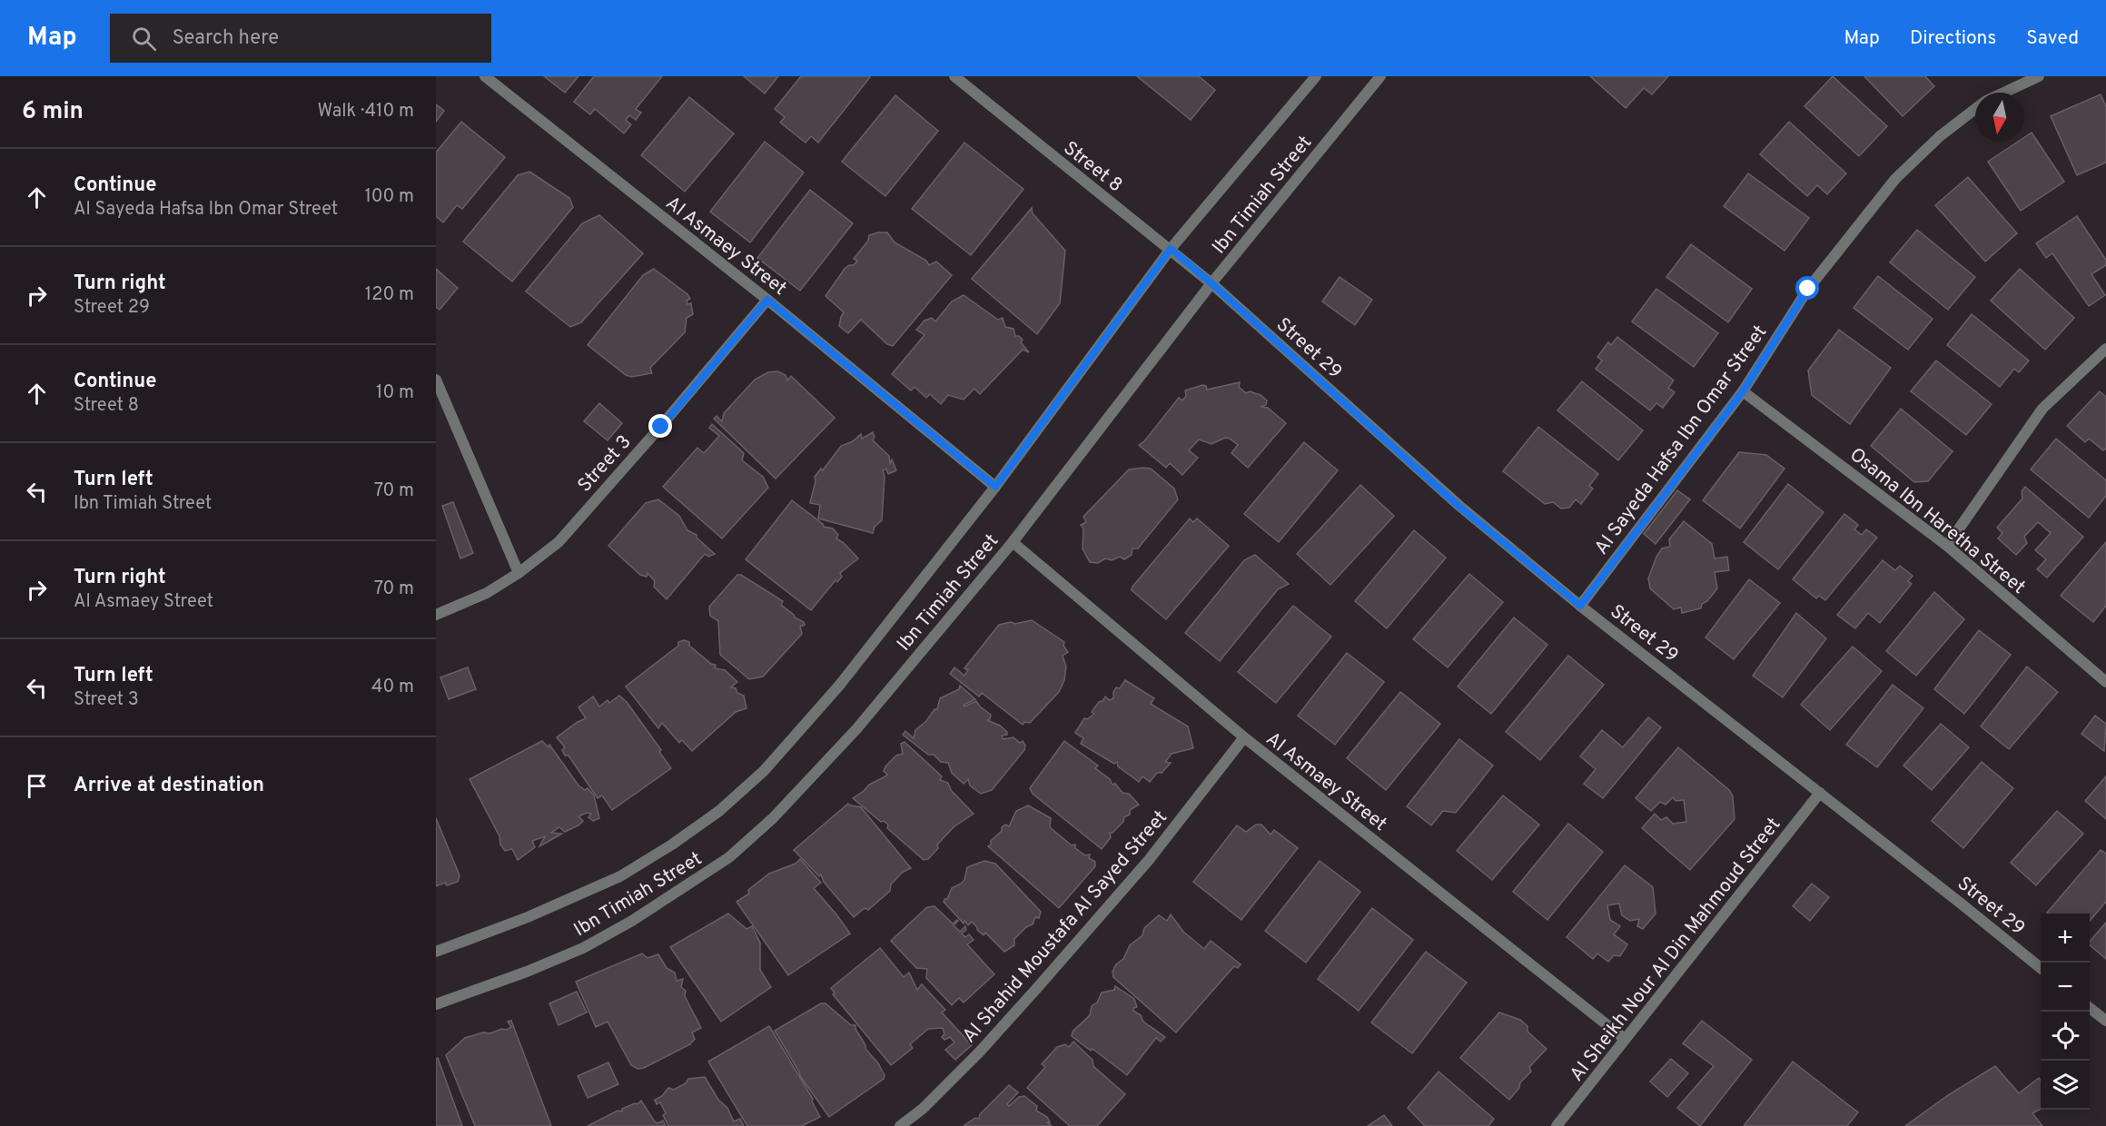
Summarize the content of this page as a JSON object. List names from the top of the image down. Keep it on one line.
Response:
{"streets":{"street":["Street 8","Ibn Timiah Street","Al Asmaey Street","Street 29","Al Sayeda Hafsa Ibn Omar Street","Street 3","Osama Ibn Haretha Street","Al Shahid Moustafa Al Sayed Street","Al Sheikh Nour Al Din Mahmoud Street"]},"crossings":[["Street 8","Ibn Timiah Street"],["Street 8","Street 29"],["Ibn Timiah Street","Al Asmaey Street"],["Ibn Timiah Street","Street 29"],["Al Asmaey Street","Street 3"],["Al Asmaey Street","Al Shahid Moustafa Al Sayed Street"],["Al Asmaey Street","Al Sheikh Nour Al Din Mahmoud Street"],["Street 29","Al Sayeda Hafsa Ibn Omar Street"],["Street 29","Al Sheikh Nour Al Din Mahmoud Street"],["Al Sayeda Hafsa Ibn Omar Street","Osama Ibn Haretha Street"]],"north":"bottom","page":{"header":"Map","search":"Search here","nav":["Map","Directions","Saved"],"heading":["6 min","Walk · 410 m"],"list":[["Continue","Al Sayeda Hafsa Ibn Omar Street","100 m"],["Turn right","Street 29","120 m"],["Continue","Street 8","10 m"],["Turn left","Ibn Timiah Street","70 m"],["Turn right","Al Asmaey Street","70 m"],["Turn left","Street 3","40 m"],"Arrive at destination"],"map_buttons":["+","−"]}}
